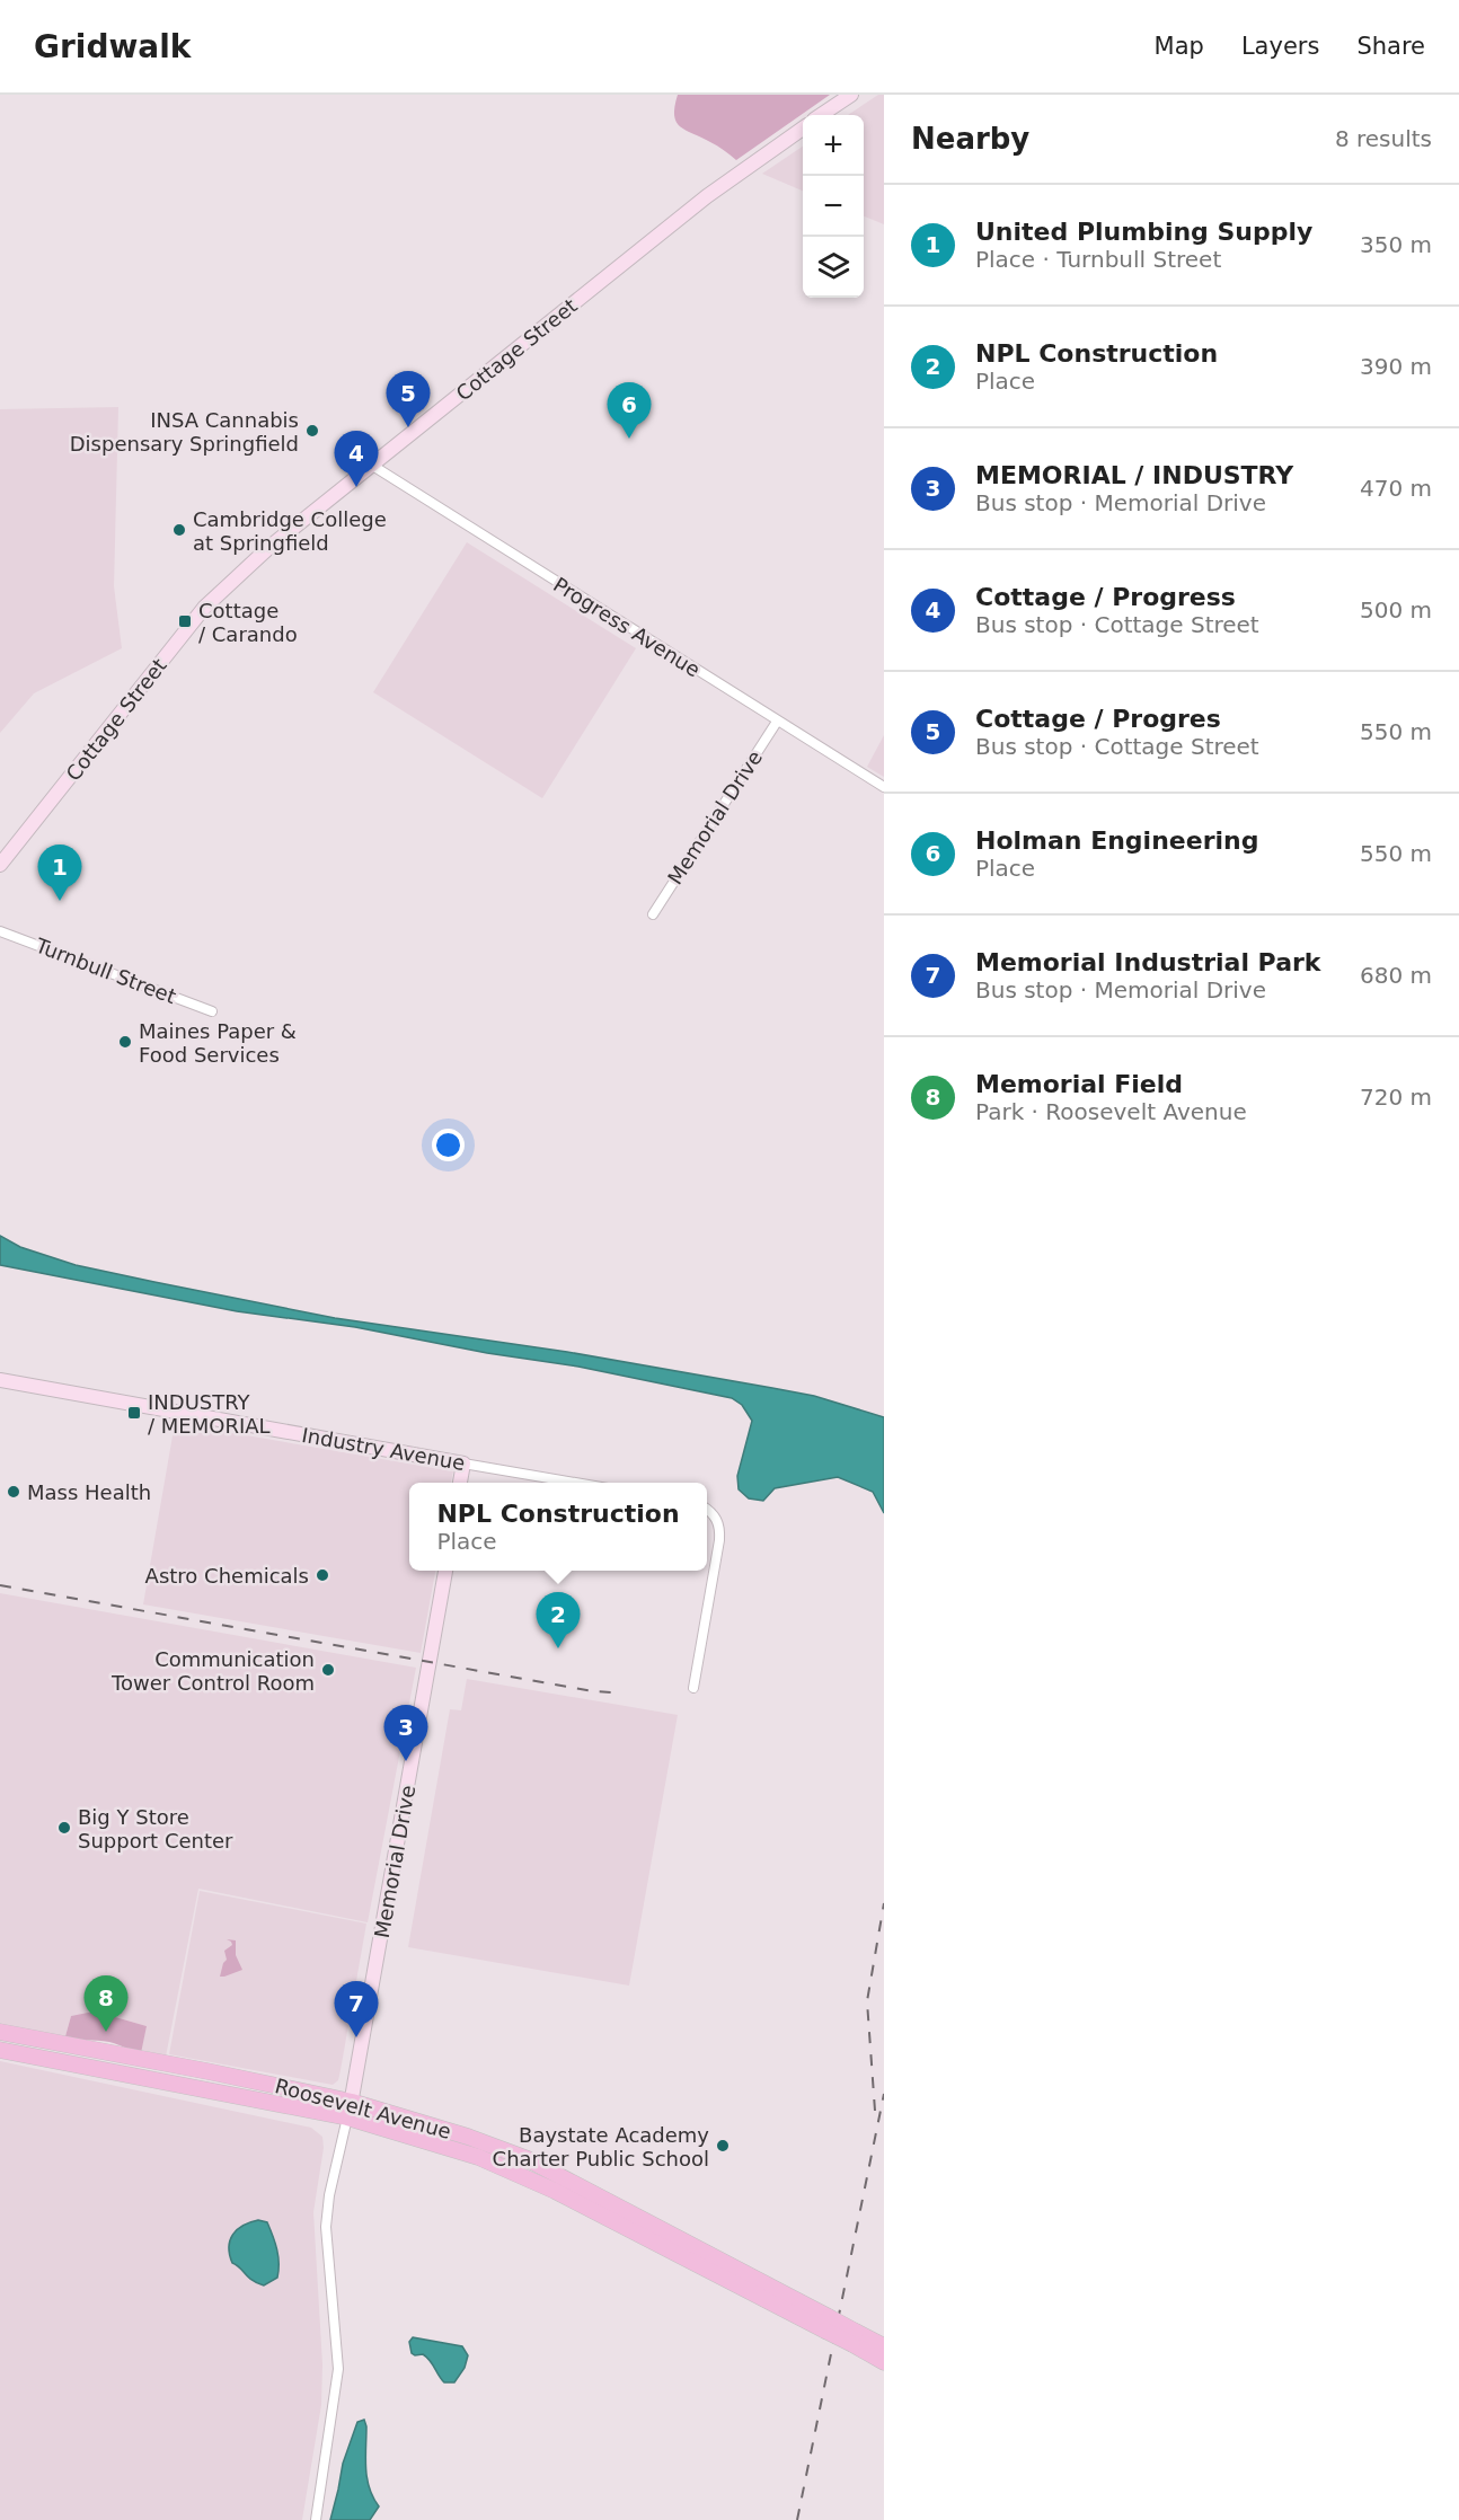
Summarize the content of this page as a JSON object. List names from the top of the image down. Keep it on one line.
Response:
{"streets":{"main road":["Cottage Street","Memorial Drive","Industry Avenue","Roosevelt Avenue"],"street":["Progress Avenue","Turnbull Street"]},"crossings":[["Cottage Street","Progress Avenue"],["Progress Avenue","Memorial Drive"],["Memorial Drive","Roosevelt Avenue"]],"places":{"other":["INSA Cannabis Dispensary Springfield","Cambridge College at Springfield","Maines Paper & Food Services","Mass Health","Astro Chemicals","Communication Tower Control Room","Big Y Store Support Center","Baystate Academy Charter Public School"],"transit":["Cottage / Carando","INDUSTRY / MEMORIAL"]},"page":{"header":"Gridwalk","nav":["Map","Layers","Share"],"heading":["Nearby","8 results"],"map_buttons":["+","−"],"list":[{"mark":"1","name":"United Plumbing Supply","note":"Place · Turnbull Street","value":"350 m"},{"mark":"2","name":"NPL Construction","note":"Place","value":"390 m"},{"mark":"3","name":"MEMORIAL / INDUSTRY","note":"Bus stop · Memorial Drive","value":"470 m"},{"mark":"4","name":"Cottage / Progress","note":"Bus stop · Cottage Street","value":"500 m"},{"mark":"5","name":"Cottage / Progres","note":"Bus stop · Cottage Street","value":"550 m"},{"mark":"6","name":"Holman Engineering","note":"Place","value":"550 m"},{"mark":"7","name":"Memorial Industrial Park","note":"Bus stop · Memorial Drive","value":"680 m"},{"mark":"8","name":"Memorial Field","note":"Park · Roosevelt Avenue","value":"720 m"}],"pins":["5","6","4","1","2","3","8","7"],"popup":["NPL Construction","Place"]}}
